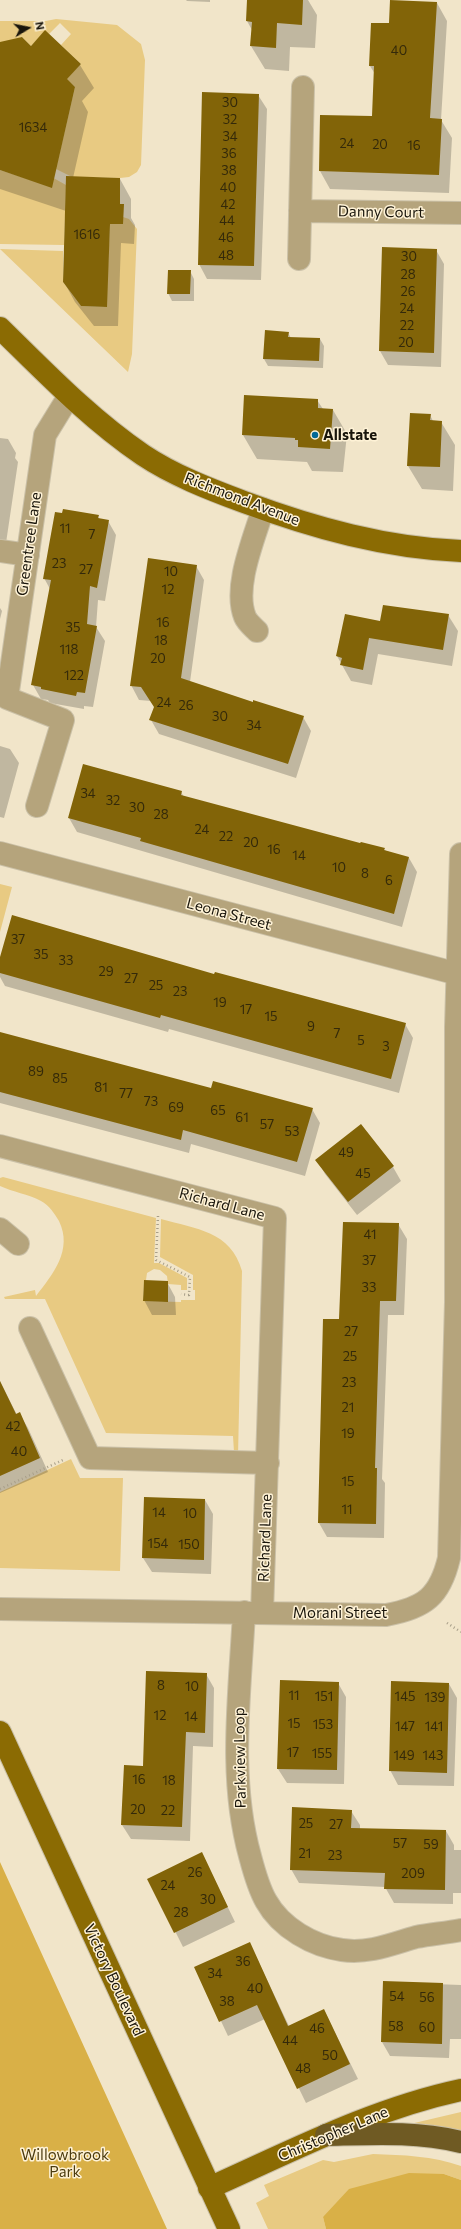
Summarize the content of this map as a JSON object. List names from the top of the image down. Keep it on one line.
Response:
{"streets":{"main road":["Richmond Avenue","Victory Boulevard","Christopher Lane"],"street":["Danny Court","Greentree Lane","Leona Street","Richard Lane","Morani Street","Parkview Loop"]},"crossings":[["Richmond Avenue","Greentree Lane"],["Leona Street","Morani Street"],["Richard Lane","Morani Street"],["Richard Lane","Parkview Loop"],["Morani Street","Parkview Loop"],["Victory Boulevard","Christopher Lane"]],"parks":["Willowbrook Park"],"places":["Allstate"],"house_numbers":["40","30","32","1634","34","24","20","16","36","38","40","42","44","1616","46","48","30","28","26","24","22","20","11","7","23","27","10","12","16","35","18","118","20","122","24","26","30","34","34","32","30","28","24","22","20","16","14","10","8","6","37","35","33","29","27","25","23","19","17","15","9","7","5","3","89","85","81","77","73","69","65","61","57","53","49","45","41","37","33","27","25","23","21","42","19","40","15","11","14","10","154","150","8","10","11","151","145","139","12","14","15","153","147","141","17","155","149","143","16","18","20","22","25","27","57","59","21","23","26","209","24","30","28","36","34","40","54","56","38","58","60","46","44","50","48"],"north":"right"}
